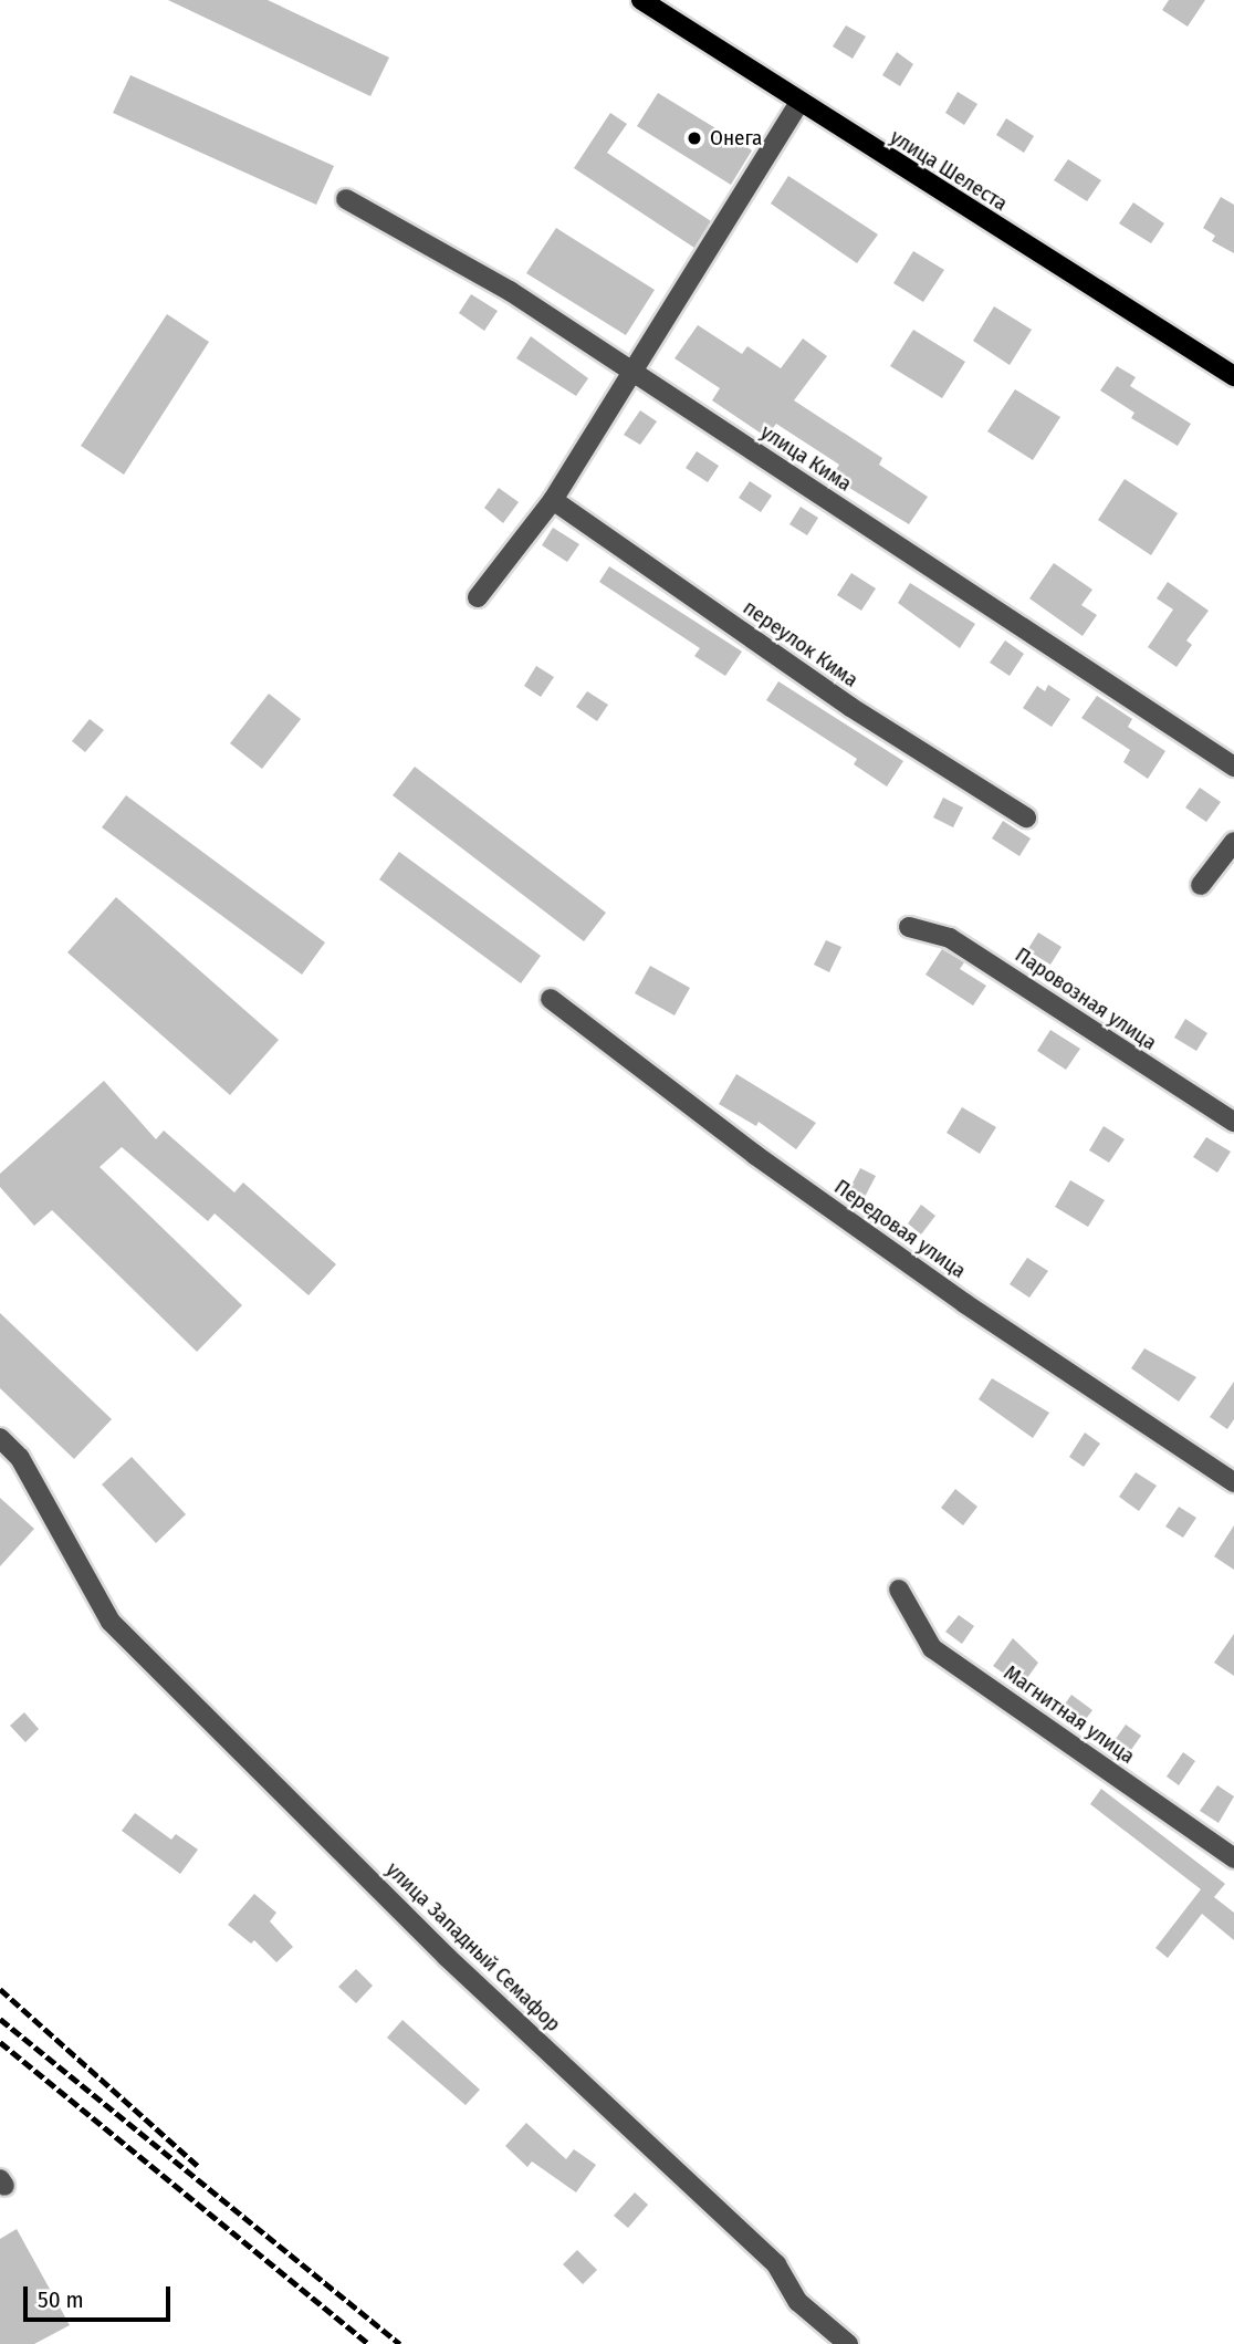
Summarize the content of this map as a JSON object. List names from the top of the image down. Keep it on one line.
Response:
{"streets":{"main road":["улица Шелеста"],"street":["улица Кима","переулок Кима","Паровозная улица","Передовая улица","Магнитная улица","улица Западный Семафор"]},"places":["Онега"],"scale_bar":"50 m"}
